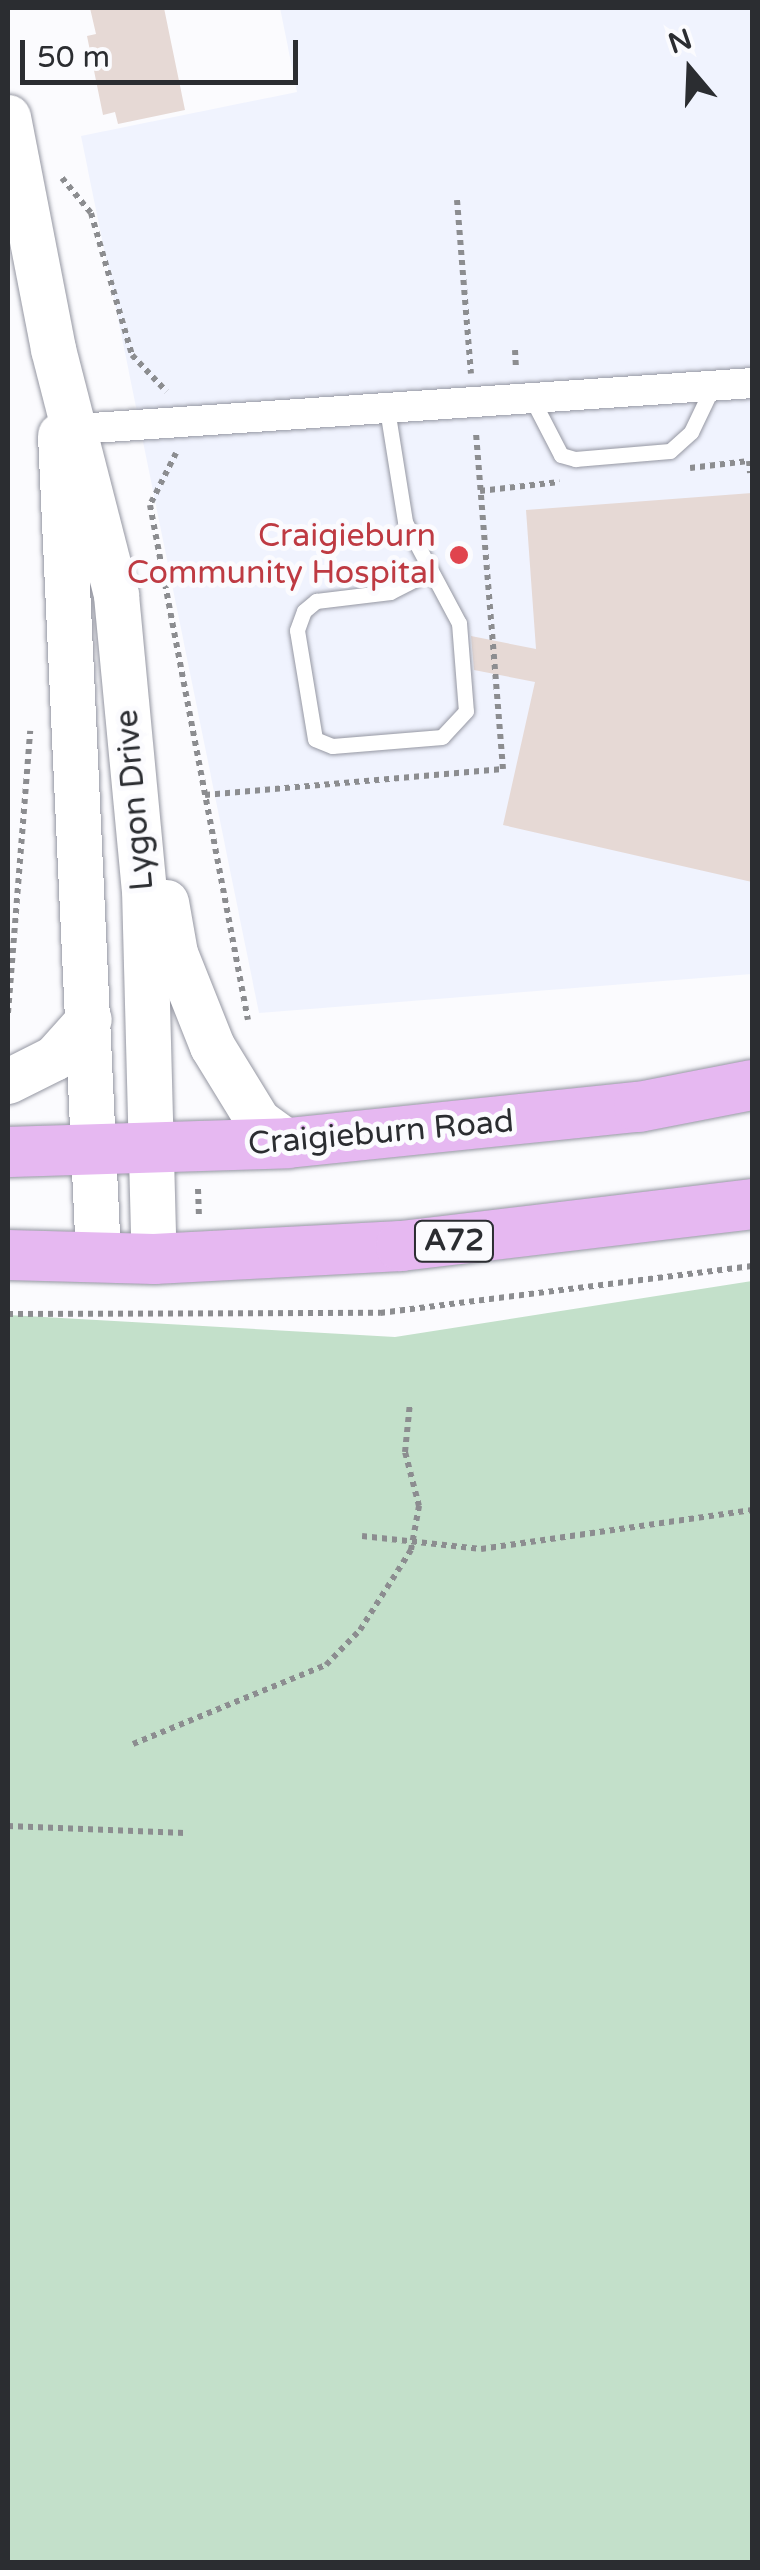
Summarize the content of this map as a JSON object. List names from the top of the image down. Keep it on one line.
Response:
{"streets":{"main road":["Craigieburn Road","A72"],"street":["Lygon Drive"]},"crossings":[["Lygon Drive","Craigieburn Road"],["Lygon Drive","A72"]],"places":["Craigieburn Community Hospital"],"scale_bar":"50 m","north":"top"}
